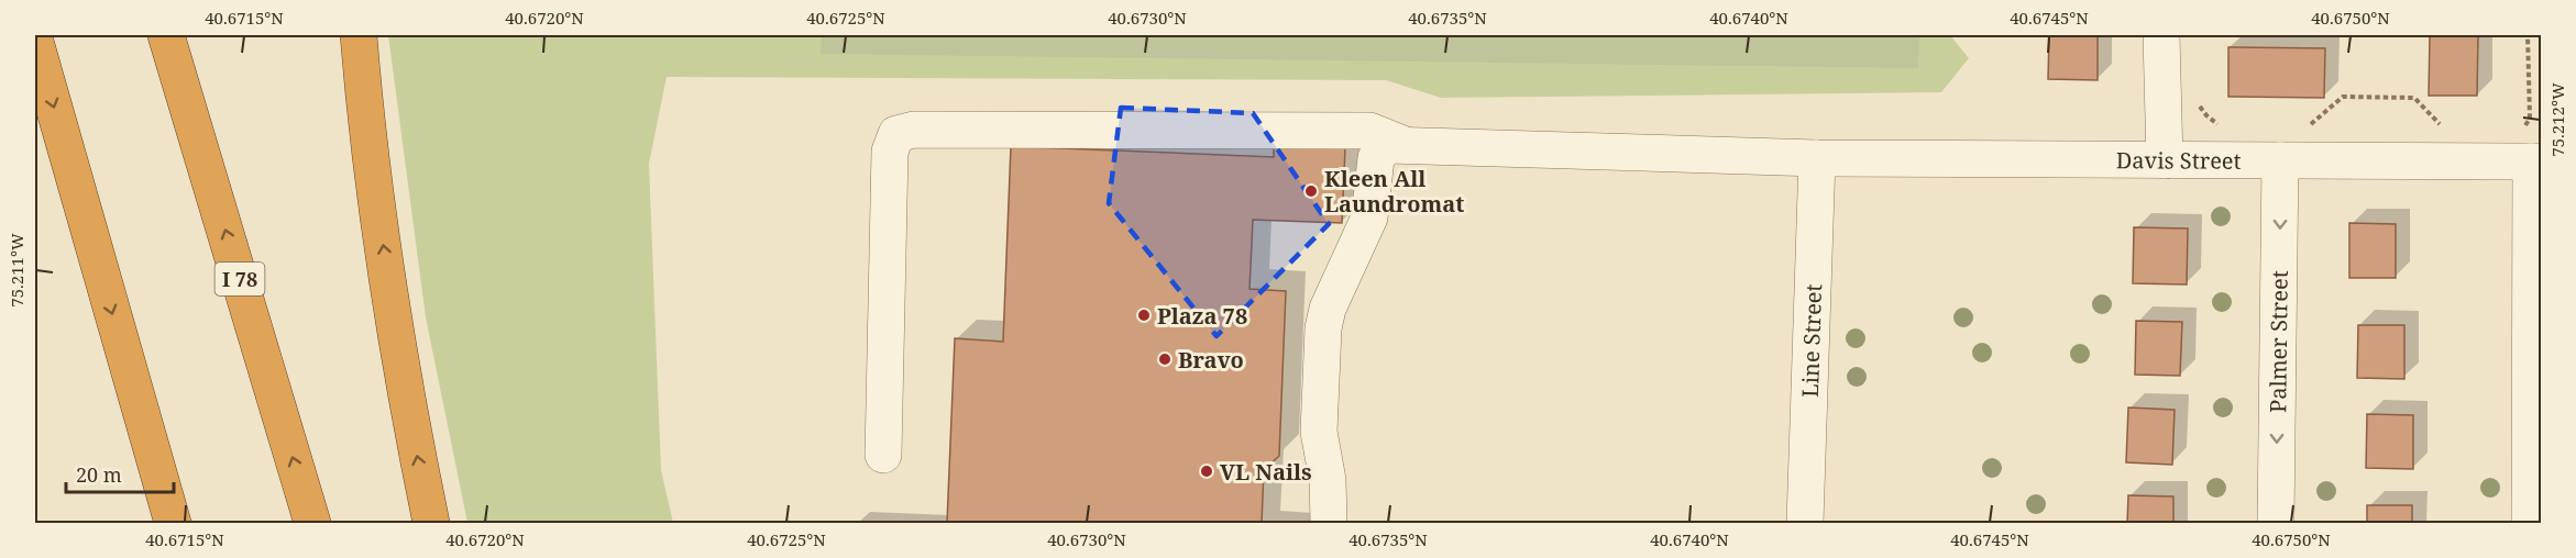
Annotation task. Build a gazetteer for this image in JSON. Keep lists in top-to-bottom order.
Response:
{
  "streets": {
    "highway": ["I 78"],
    "street": ["Davis Street", "Line Street", "Palmer Street"]
  },
  "crossings": [
    ["Davis Street", "Line Street"],
    ["Davis Street", "Palmer Street"]
  ],
  "places": [
    "Kleen All Laundromat",
    "Plaza 78",
    "Bravo",
    "VL Nails"
  ],
  "scale_bar": "20 m",
  "coordinates": [
    "40.6715°N",
    "40.6720°N",
    "40.6725°N",
    "40.6730°N",
    "40.6735°N",
    "40.6740°N",
    "40.6745°N",
    "40.6750°N",
    "75.212°W",
    "75.211°W"
  ]
}
